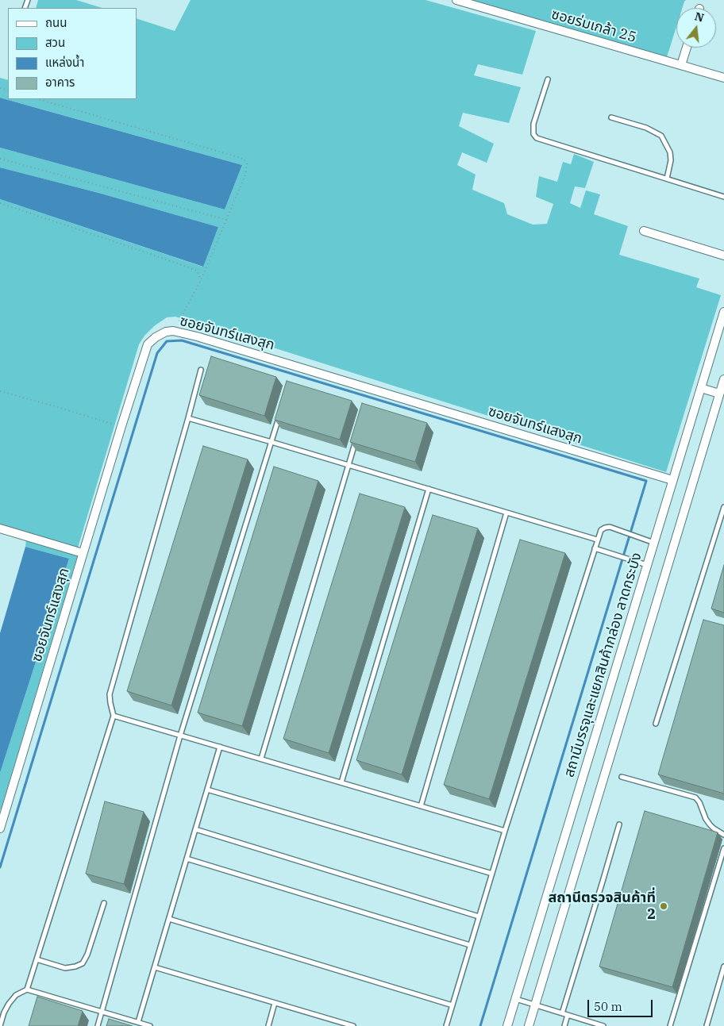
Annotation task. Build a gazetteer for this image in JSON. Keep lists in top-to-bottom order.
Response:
{
  "streets": {
    "street": ["ซอยร่มเกล้า 25", "ซอยจันทร์แสงสุก", "สถานีบรรจุและแยกสินค้ากล่อง ลาดกระบัง"]
  },
  "crossings": [
    ["ซอยจันทร์แสงสุก", "สถานีบรรจุและแยกสินค้ากล่อง ลาดกระบัง"]
  ],
  "places": ["สถานีตรวจสินค้าที่ 2"],
  "legend": [
    "ถนน",
    "สวน",
    "แหล่งน้ำ",
    "อาคาร"
  ],
  "scale_bar": "50 m",
  "north": "top"
}
